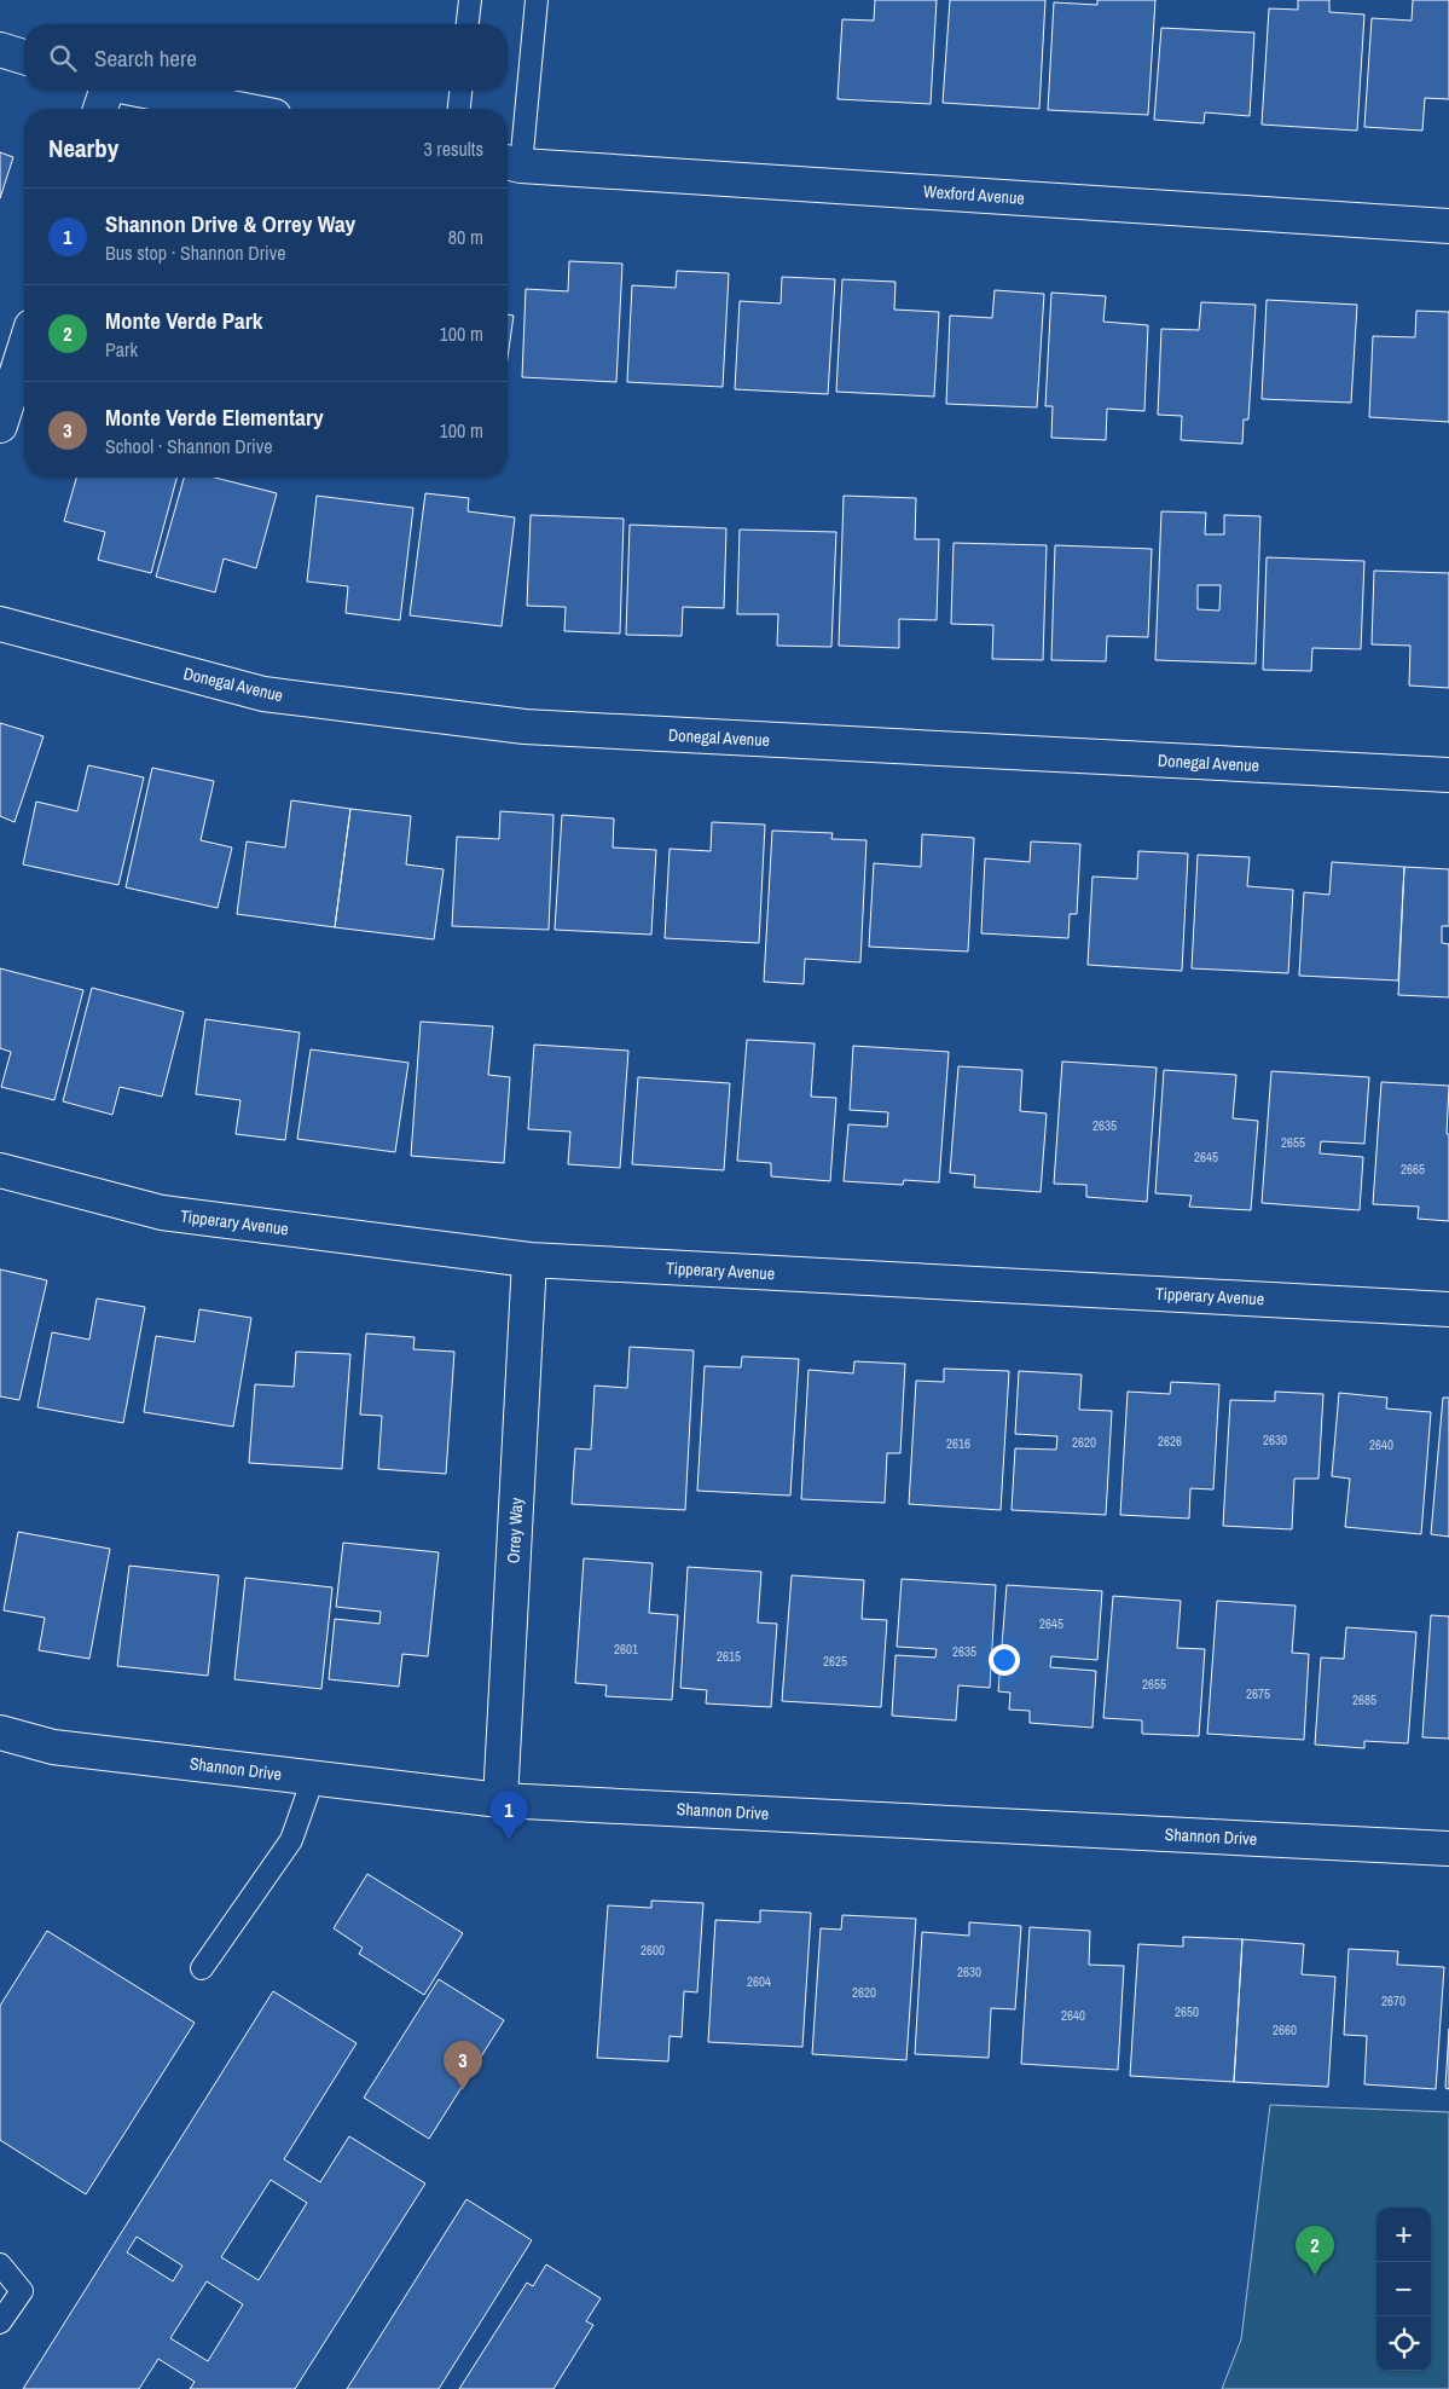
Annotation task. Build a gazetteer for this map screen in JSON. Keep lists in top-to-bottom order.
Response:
{
  "streets": {
    "street": [
      "Wexford Avenue",
      "Donegal Avenue",
      "Tipperary Avenue",
      "Orrey Way",
      "Shannon Drive"
    ]
  },
  "crossings": [
    ["Tipperary Avenue", "Orrey Way"],
    ["Orrey Way", "Shannon Drive"]
  ],
  "house_numbers": [
    "2635",
    "2655",
    "2645",
    "2665",
    "2630",
    "2626",
    "2620",
    "2616",
    "2640",
    "2645",
    "2601",
    "2635",
    "2615",
    "2625",
    "2655",
    "2675",
    "2685",
    "2600",
    "2630",
    "2604",
    "2620",
    "2670",
    "2650",
    "2640",
    "2660"
  ],
  "page": {
    "search": "Search here",
    "heading": ["Nearby", "3 results"],
    "list": [
      {
        "mark": "1",
        "name": "Shannon Drive & Orrey Way",
        "note": "Bus stop · Shannon Drive",
        "value": "80 m"
      },
      {
        "mark": "2",
        "name": "Monte Verde Park",
        "note": "Park",
        "value": "100 m"
      },
      {
        "mark": "3",
        "name": "Monte Verde Elementary",
        "note": "School · Shannon Drive",
        "value": "100 m"
      }
    ],
    "pins": ["1", "3", "2"],
    "map_buttons": ["+", "−"]
  }
}
